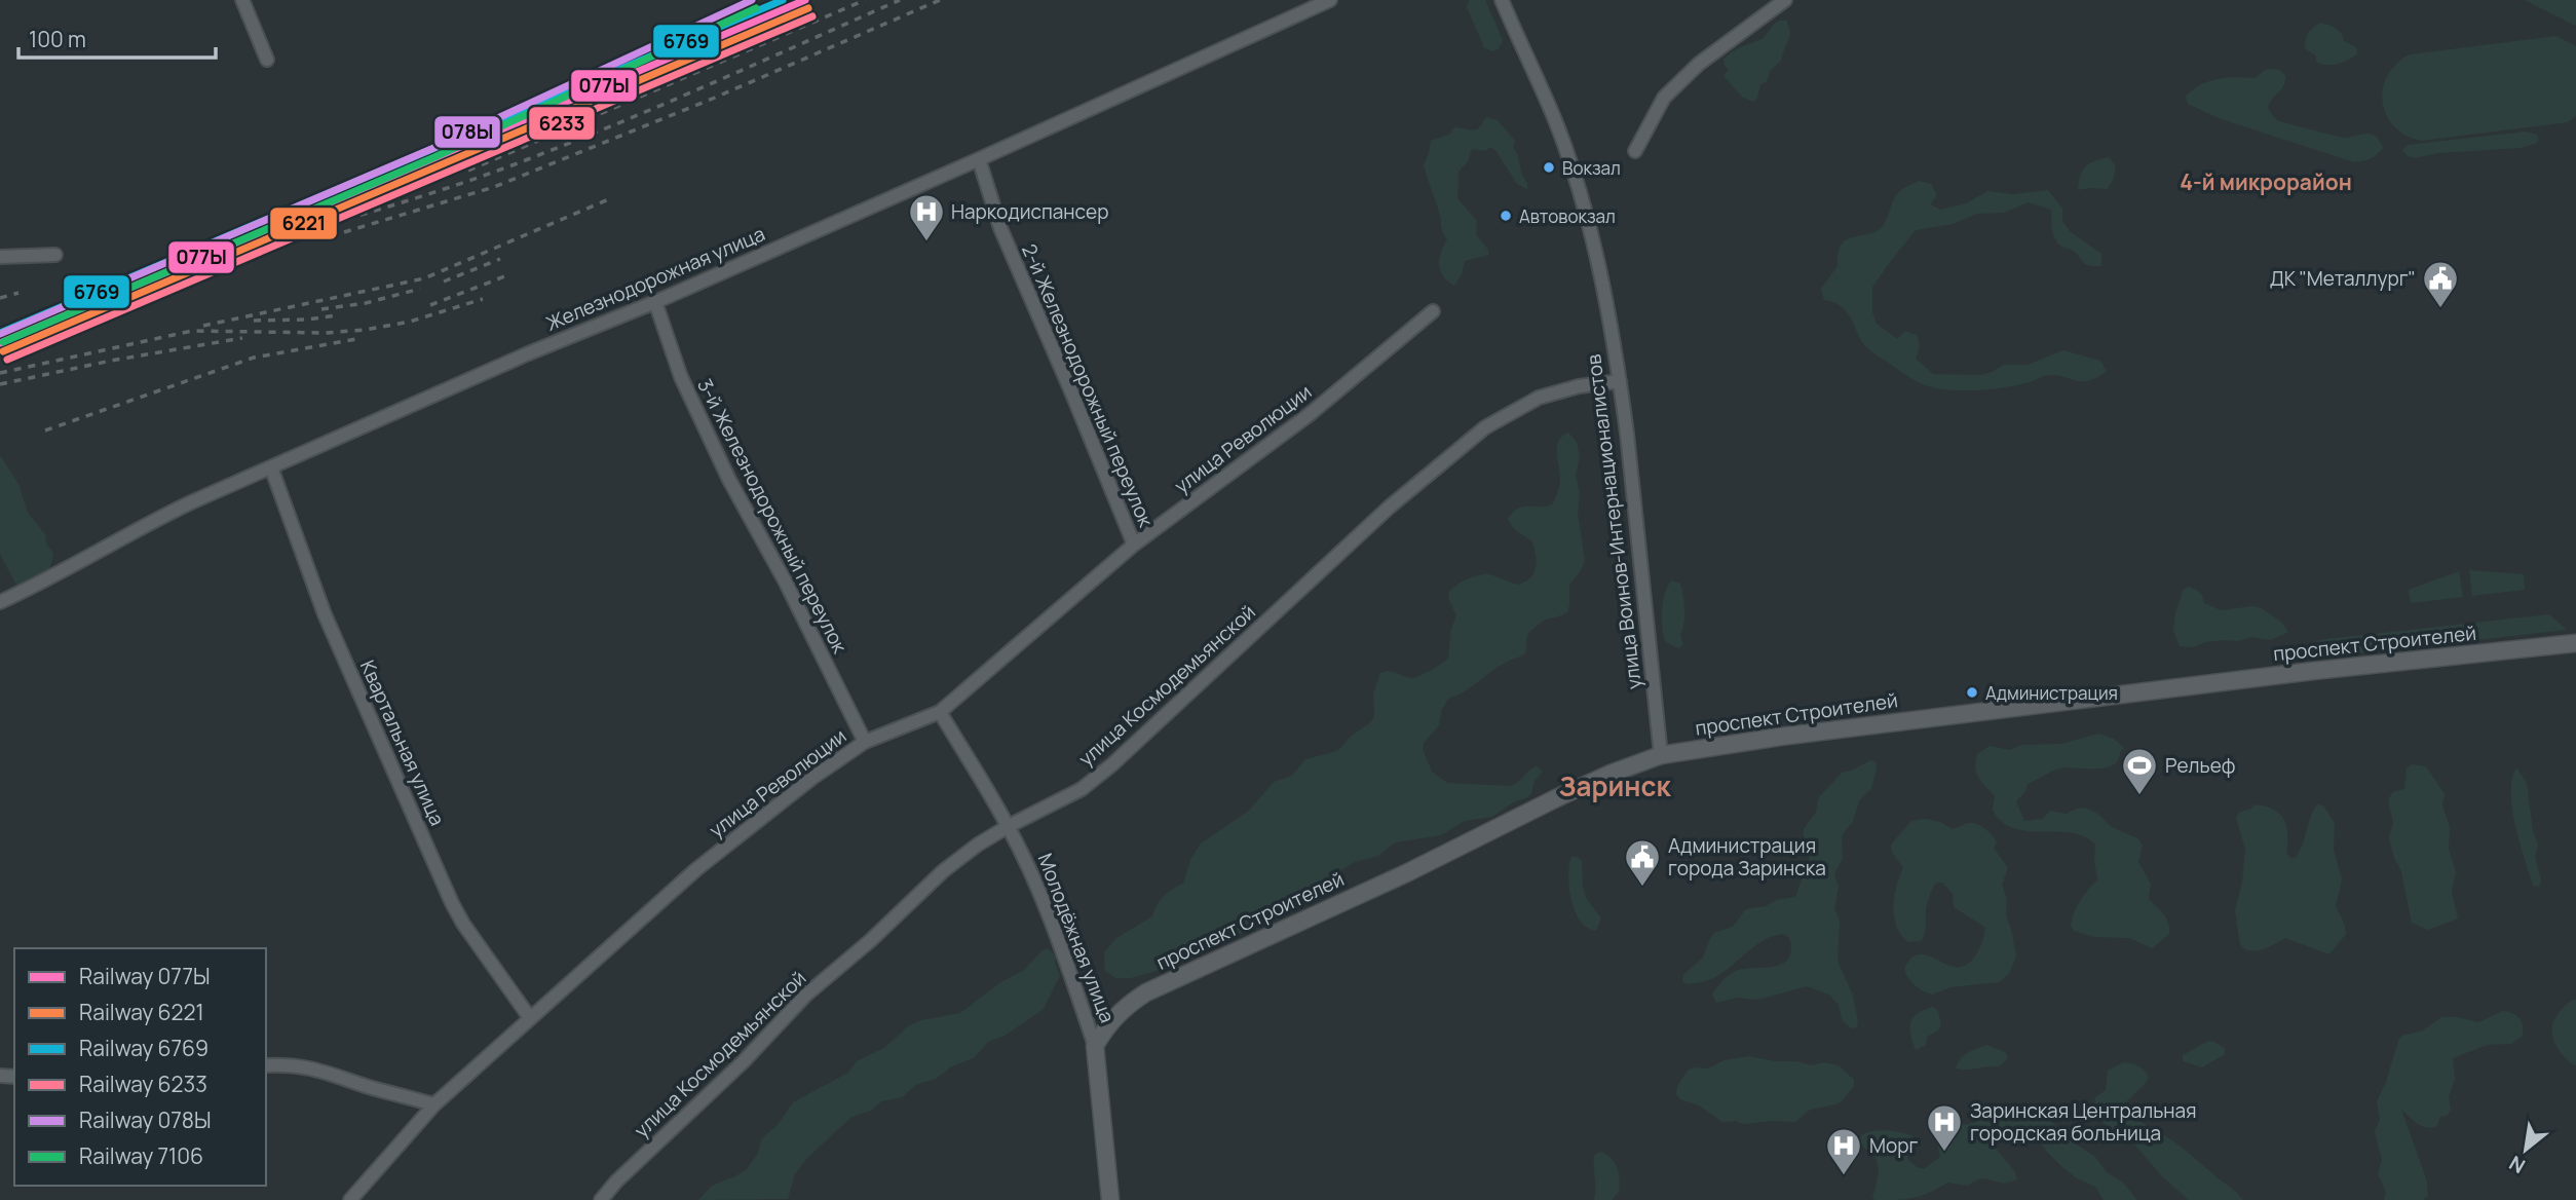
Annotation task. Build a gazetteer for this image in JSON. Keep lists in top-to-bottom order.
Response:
{
  "streets": {
    "street": [
      "Железнодорожная улица",
      "2-й Железнодорожный переулок",
      "улица Революции",
      "3-й Железнодорожный переулок",
      "улица Воинов-Интернационалистов",
      "проспект Строителей",
      "улица Космодемьянской",
      "Квартальная улица",
      "Молодёжная улица"
    ]
  },
  "crossings": [
    ["Железнодорожная улица", "2-й Железнодорожный переулок"],
    ["Железнодорожная улица", "3-й Железнодорожный переулок"],
    ["Железнодорожная улица", "Квартальная улица"],
    ["2-й Железнодорожный переулок", "улица Революции"],
    ["улица Революции", "3-й Железнодорожный переулок"],
    ["улица Революции", "Квартальная улица"],
    ["улица Революции", "Молодёжная улица"],
    ["улица Воинов-Интернационалистов", "проспект Строителей"],
    ["улица Воинов-Интернационалистов", "улица Космодемьянской"],
    ["проспект Строителей", "Молодёжная улица"],
    ["улица Космодемьянской", "Молодёжная улица"]
  ],
  "districts": ["4-й микрорайон", "Заринск"],
  "places": {
    "other": ["Вокзал", "Автовокзал", "Администрация"],
    "hospital": ["Наркодиспансер", "Заринская Центральная городская больница", "Морг"],
    "public building": ["ДК \"Металлург\"", "Администрация города Заринска"],
    "sports": ["Рельеф"]
  },
  "lines": [
    "rail line 077Ы",
    "rail line 6769",
    "rail line 078Ы",
    "rail line 6221",
    "rail line 7106",
    "rail line 6233"
  ],
  "legend": [
    "Railway 077Ы",
    "Railway 6221",
    "Railway 6769",
    "Railway 6233",
    "Railway 078Ы",
    "Railway 7106"
  ],
  "scale_bar": "100 m",
  "north": "bottom left"
}
